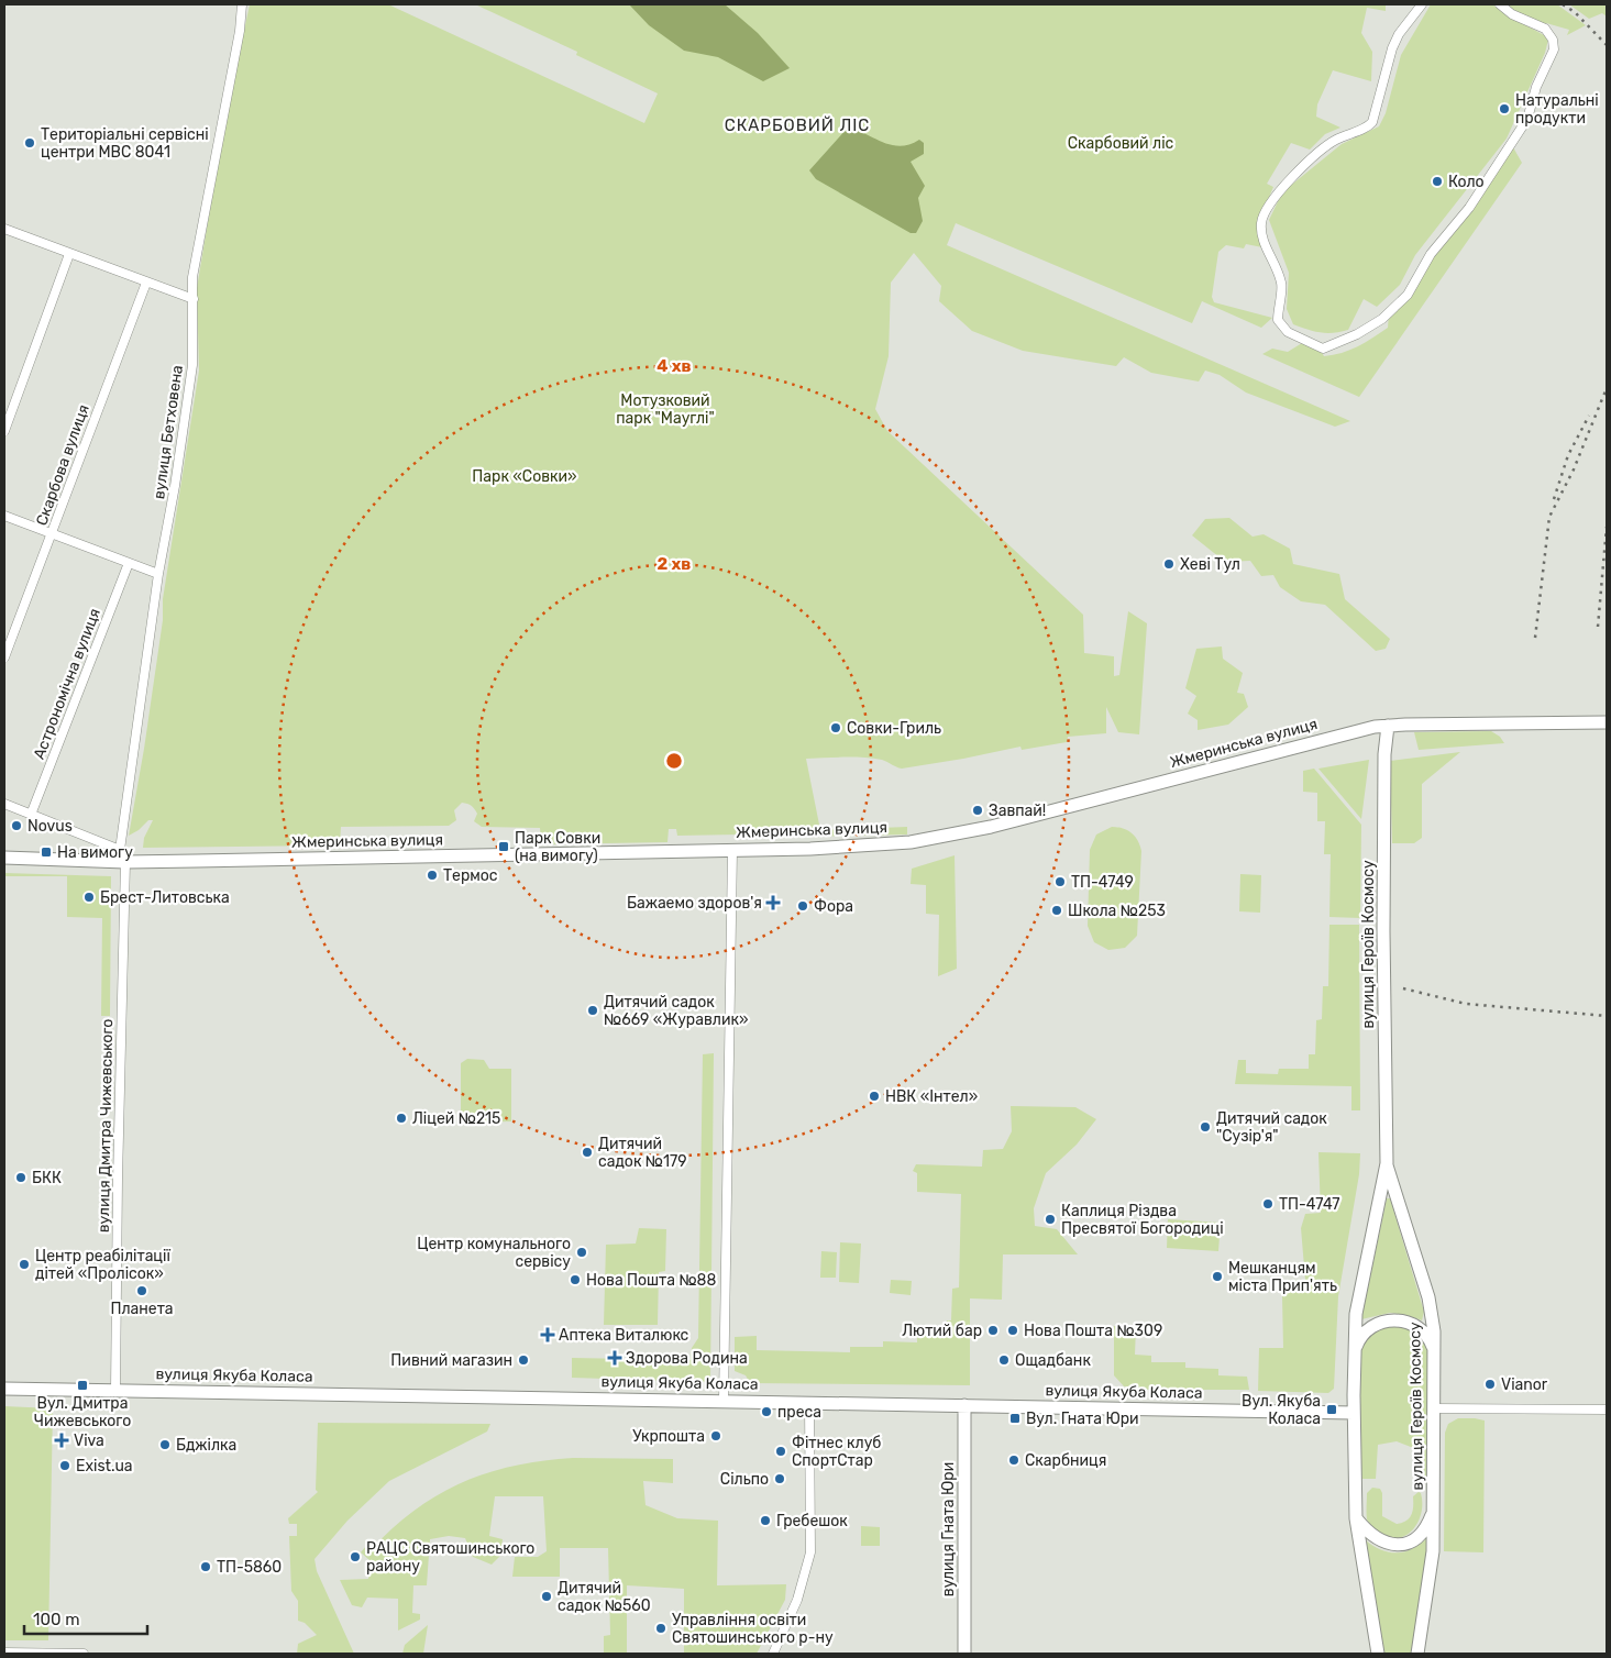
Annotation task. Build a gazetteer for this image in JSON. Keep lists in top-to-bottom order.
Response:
{
  "streets": {
    "main road": [
      "Жмеринська вулиця",
      "вулиця Героїв Космосу",
      "вулиця Якуба Коласа",
      "вулиця Гната Юри"
    ],
    "street": [
      "вулиця Бетховена",
      "Скарбова вулиця",
      "Астрономічна вулиця",
      "вулиця Дмитра Чижевського"
    ]
  },
  "crossings": [
    ["Жмеринська вулиця", "вулиця Героїв Космосу"],
    ["Жмеринська вулиця", "вулиця Дмитра Чижевського"],
    ["вулиця Героїв Космосу", "вулиця Якуба Коласа"],
    ["вулиця Дмитра Чижевського", "вулиця Якуба Коласа"],
    ["вулиця Якуба Коласа", "вулиця Гната Юри"]
  ],
  "districts": ["СКАРБОВИЙ ЛІС"],
  "parks": ["Скарбовий ліс", "Мотузковий парк \"Мауглі\"", "Парк «Совки»"],
  "places": {
    "other": [
      "Натуральні продукти",
      "Територіальні сервісні центри МВС 8041",
      "Коло",
      "Хеві Тул",
      "Совки-Гриль",
      "Завпай!",
      "Novus",
      "Термос",
      "ТП-4749",
      "Брест-Литовська",
      "Фора",
      "Школа №253",
      "Дитячий садок №669 «Журавлик»",
      "НВК «Інтел»",
      "Ліцей №215",
      "Дитячий садок \"Сузір'я\"",
      "Дитячий садок №179",
      "БКК",
      "ТП-4747",
      "Каплиця Різдва Пресвятої Богородиці",
      "Центр комунального сервісу",
      "Центр реабілітації дітей «Пролісок»",
      "Мешканцям міста Прип'ять",
      "Нова Пошта №88",
      "Планета",
      "Лютий бар",
      "Нова Пошта №309",
      "Пивний магазин",
      "Ощадбанк",
      "Vianor",
      "преса",
      "Укрпошта",
      "Бджілка",
      "Фітнес клуб СпортСтар",
      "Скарбниця",
      "Exist.ua",
      "Сільпо",
      "Гребешок",
      "РАЦС Святошинського району",
      "ТП-5860",
      "Дитячий садок №560",
      "Управління освіти Святошинського р-ну"
    ],
    "transit": [
      "Парк Совки (на вимогу)",
      "На вимогу",
      "Вул. Дмитра Чижевського",
      "Вул. Якуба Коласа",
      "Вул. Гната Юри"
    ],
    "health": [
      "Бажаемо здоров'я",
      "Аптека Виталюкс",
      "Здорова Родина",
      "Viva"
    ]
  },
  "scale_bar": "100 m",
  "rings": ["4 хв", "2 хв"]
}
